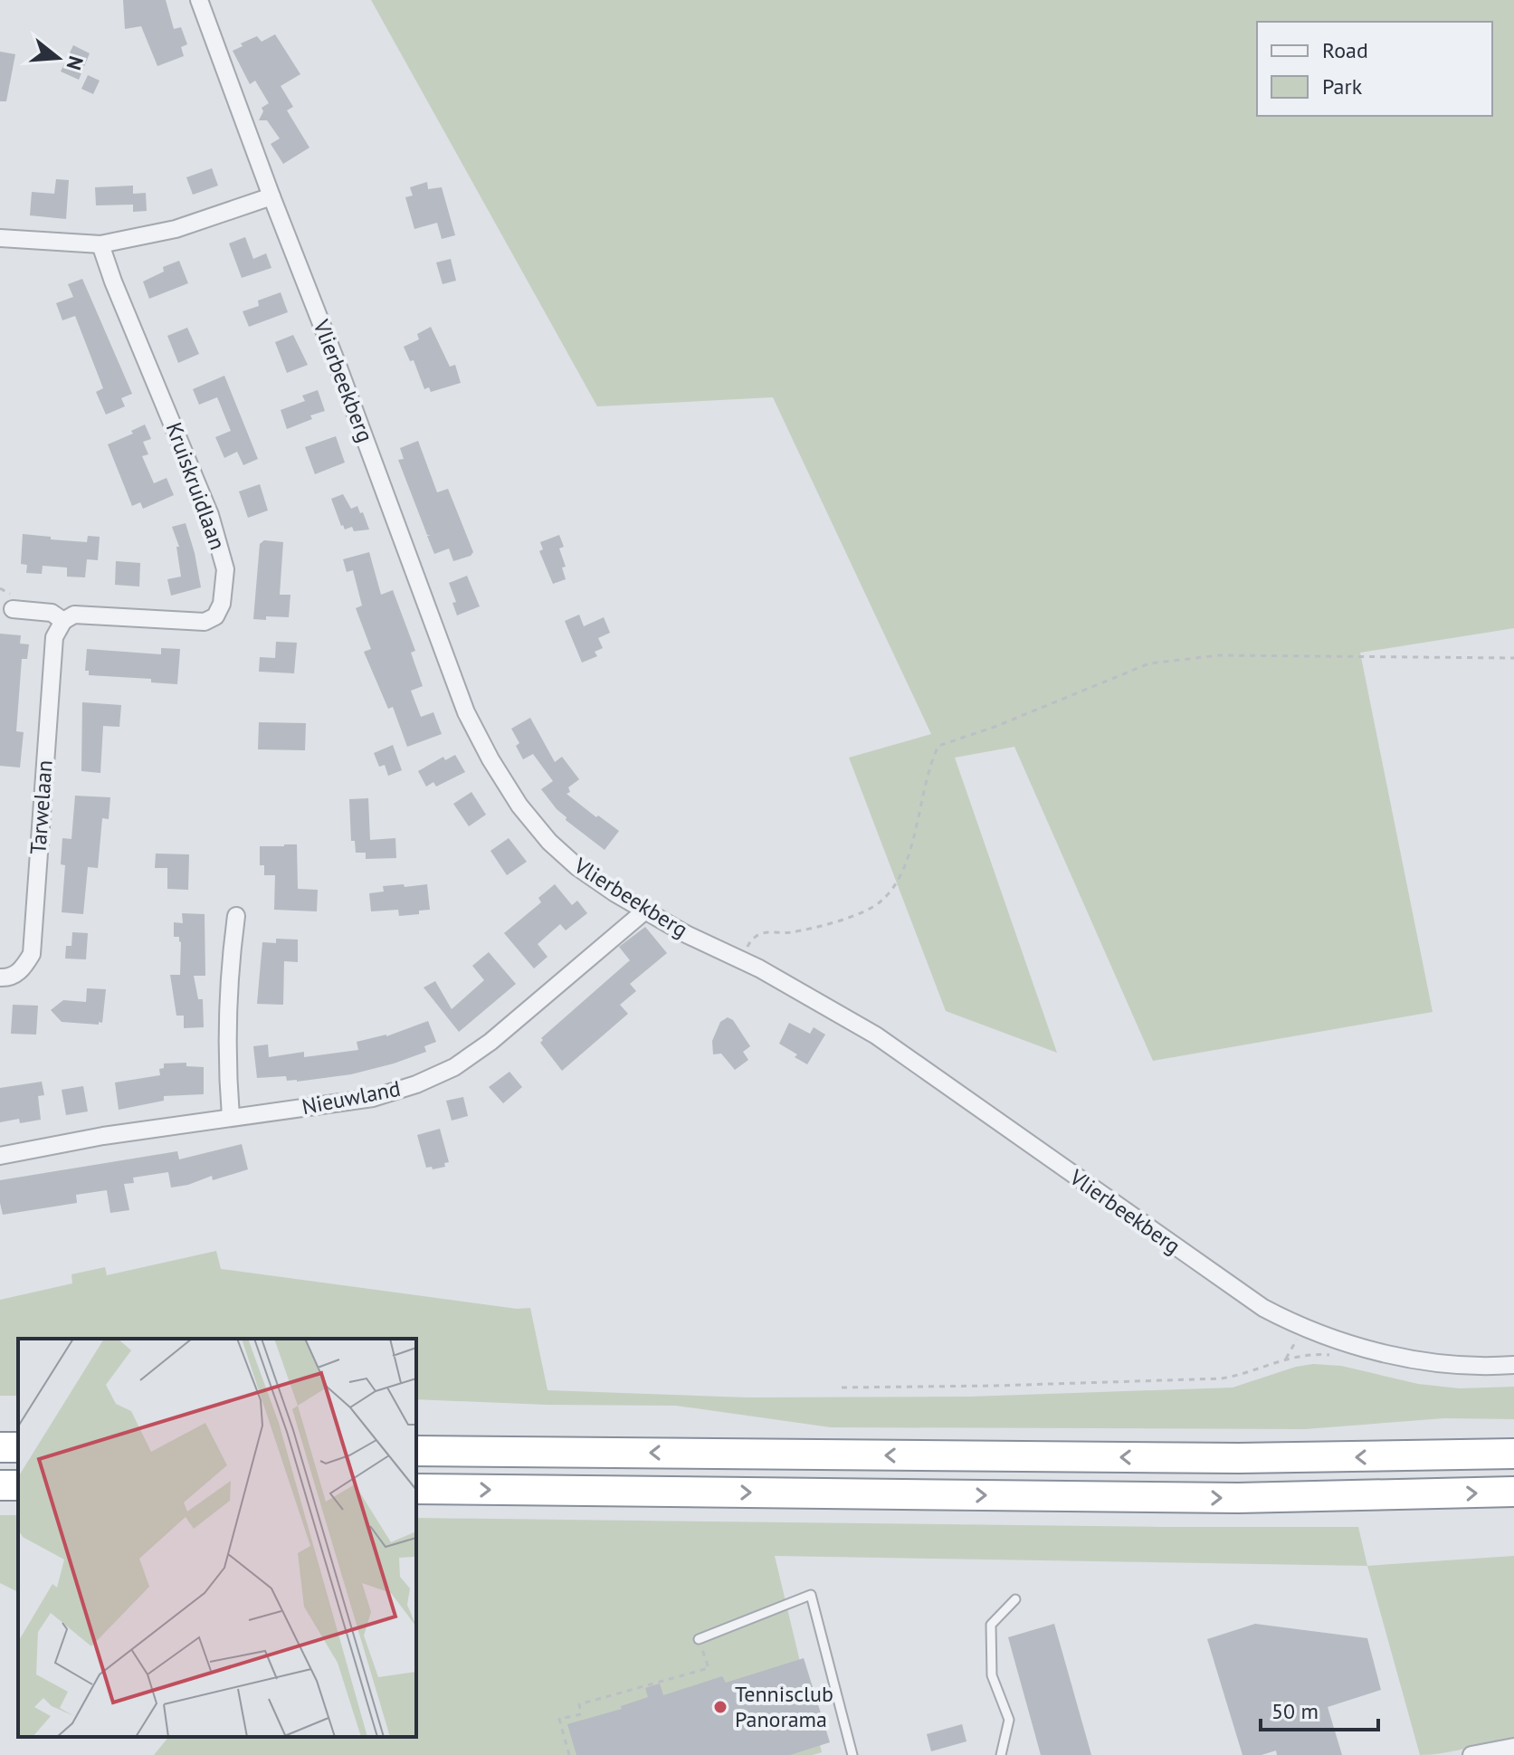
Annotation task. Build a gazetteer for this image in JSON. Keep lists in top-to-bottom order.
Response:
{
  "streets": {
    "street": [
      "Vlierbeekberg",
      "Kruiskruidlaan",
      "Tarwelaan",
      "Nieuwland"
    ]
  },
  "crossings": [
    ["Vlierbeekberg", "Nieuwland"],
    ["Kruiskruidlaan", "Tarwelaan"]
  ],
  "places": ["Tennisclub Panorama"],
  "legend": ["Road", "Park"],
  "scale_bar": "50 m",
  "north": "right"
}
